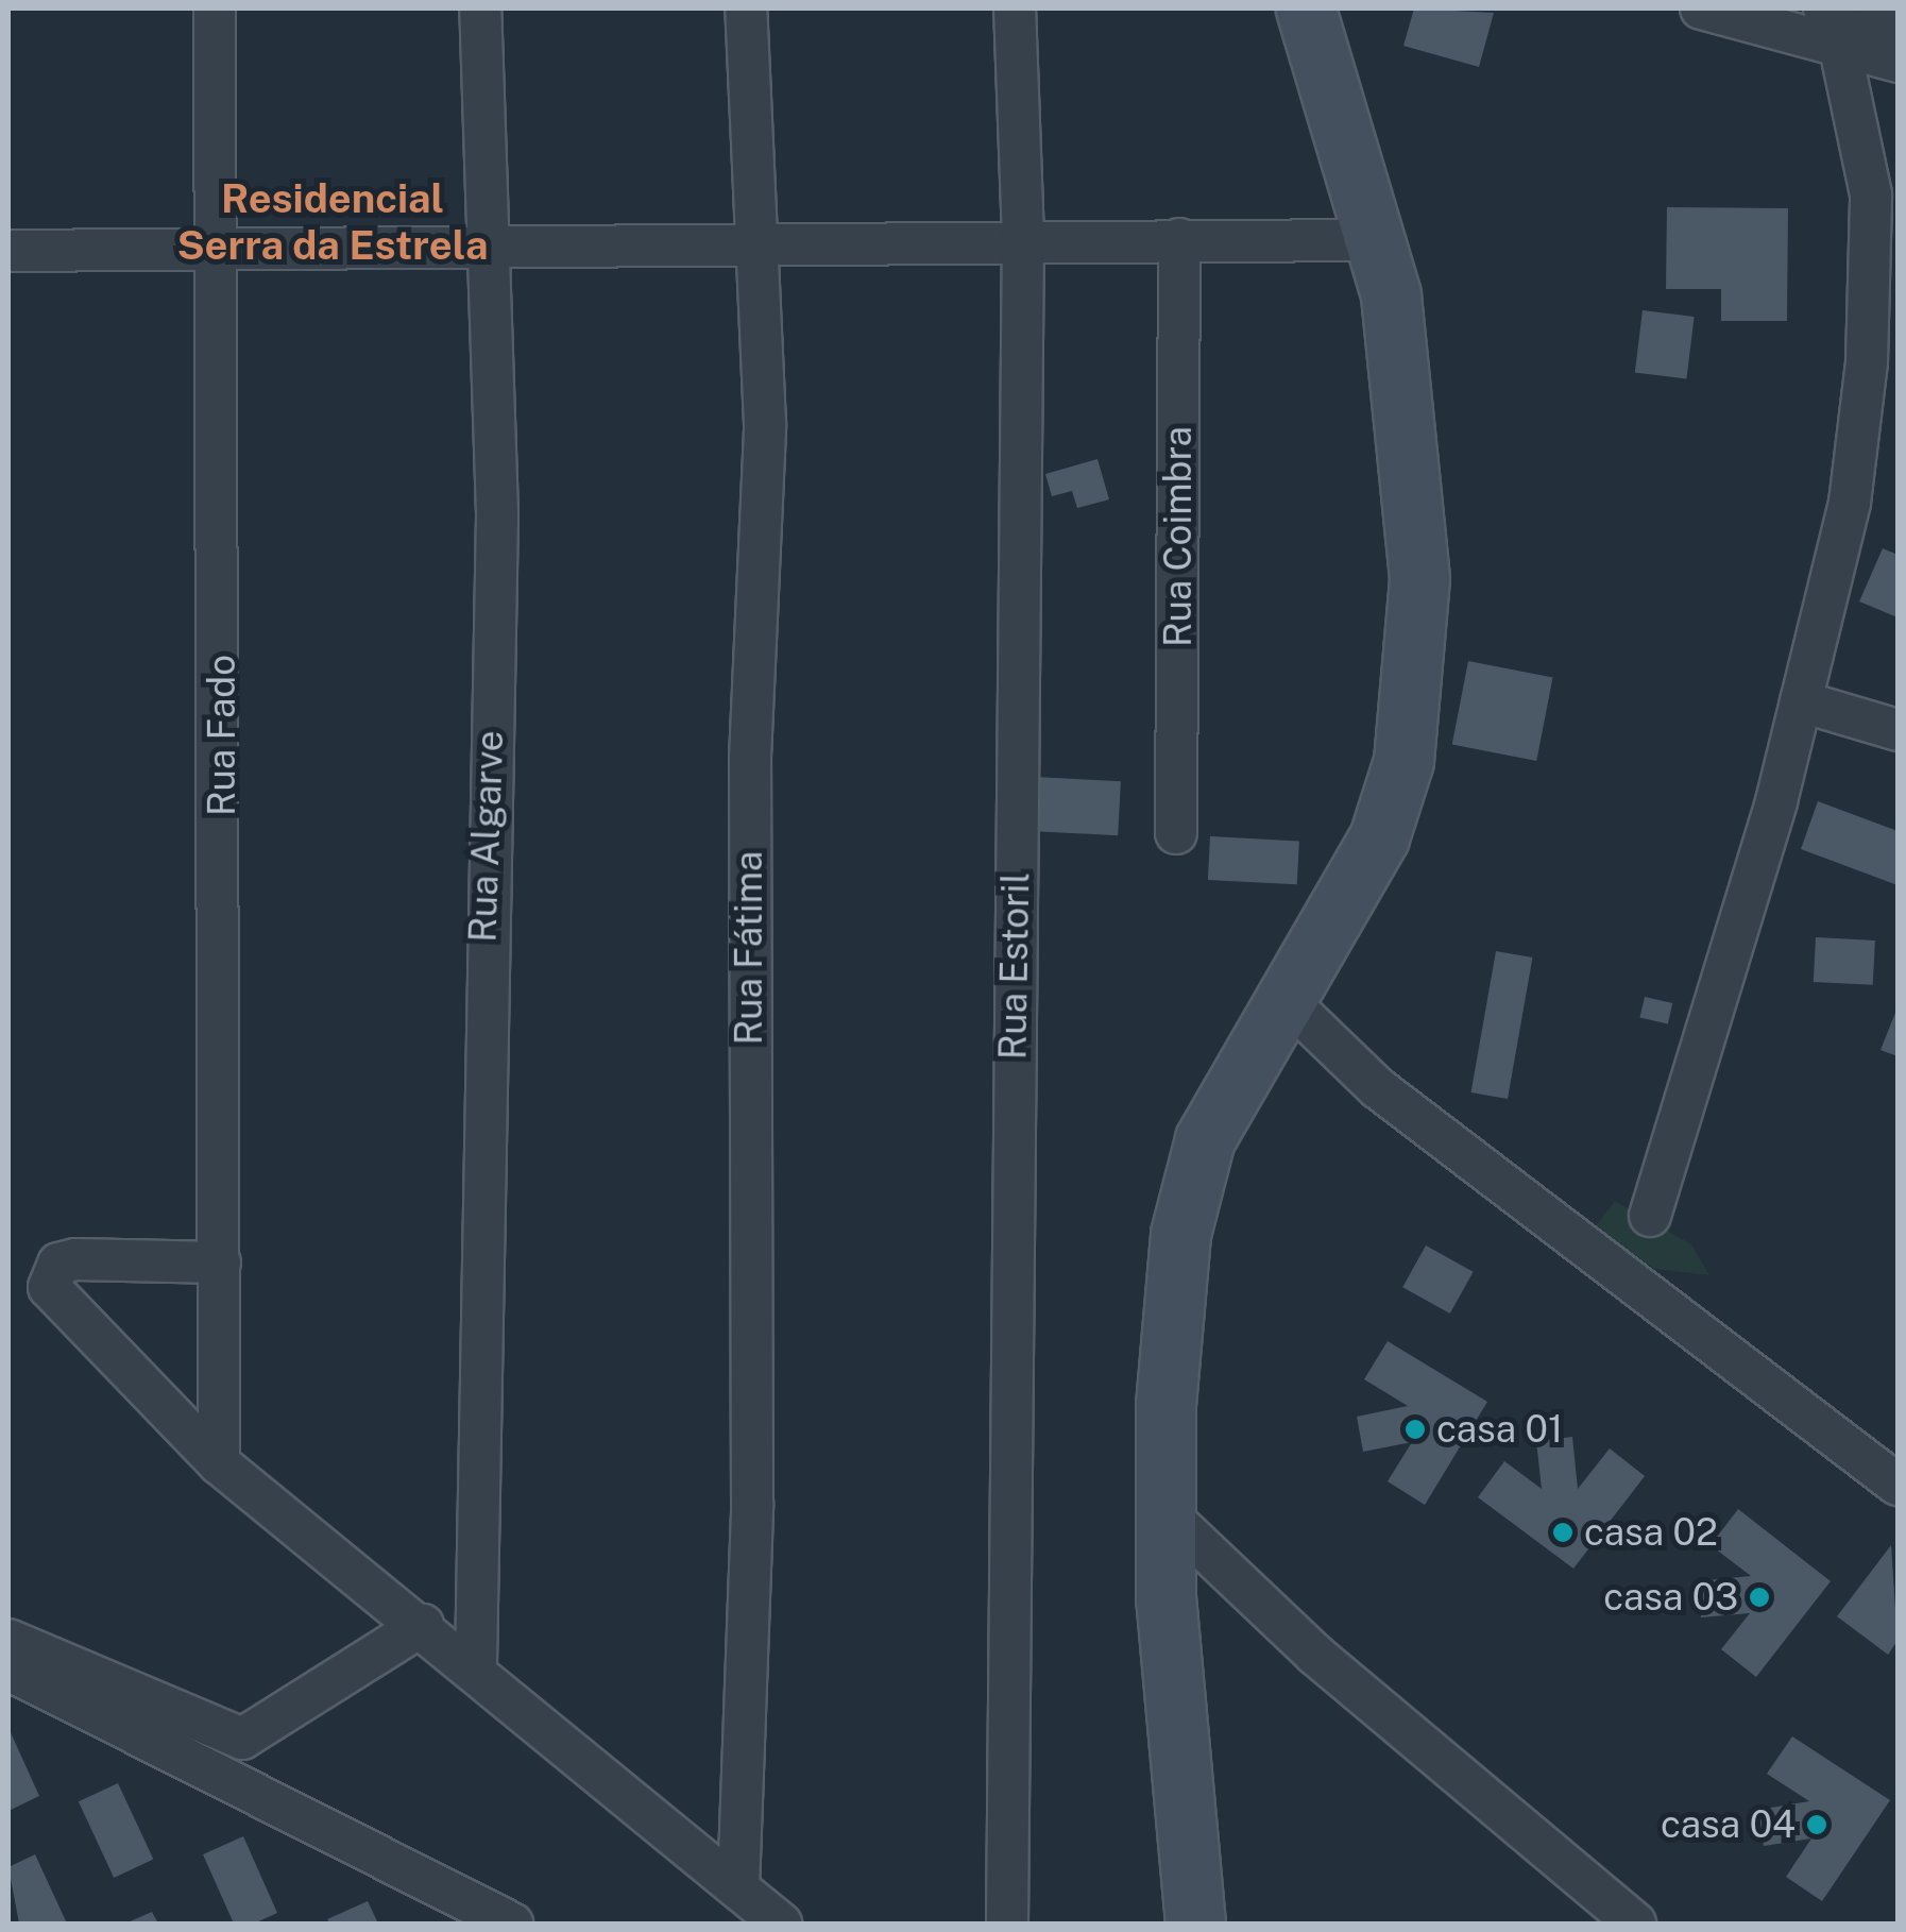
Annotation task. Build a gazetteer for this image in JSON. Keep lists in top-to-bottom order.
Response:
{
  "streets": {
    "street": [
      "Rua Coimbra",
      "Rua Fado",
      "Rua Algarve",
      "Rua Fátima",
      "Rua Estoril"
    ]
  },
  "districts": ["Residencial Serra da Estrela"],
  "places": [
    "casa 01",
    "casa 02",
    "casa 03",
    "casa 04"
  ]
}
